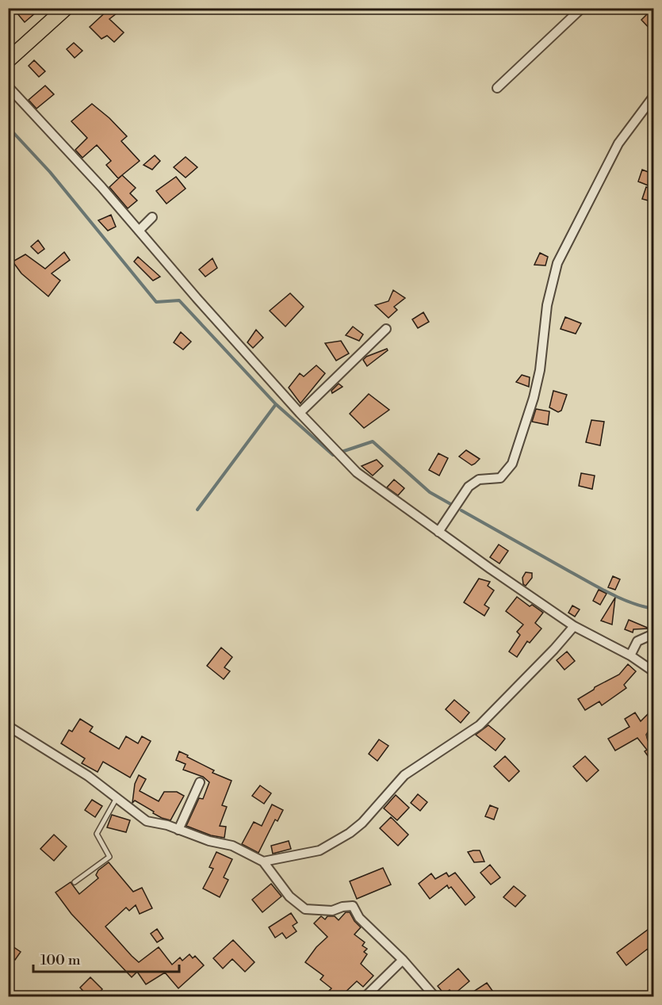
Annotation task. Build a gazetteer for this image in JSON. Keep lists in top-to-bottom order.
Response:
{
  "scale_bar": "100 m"
}
